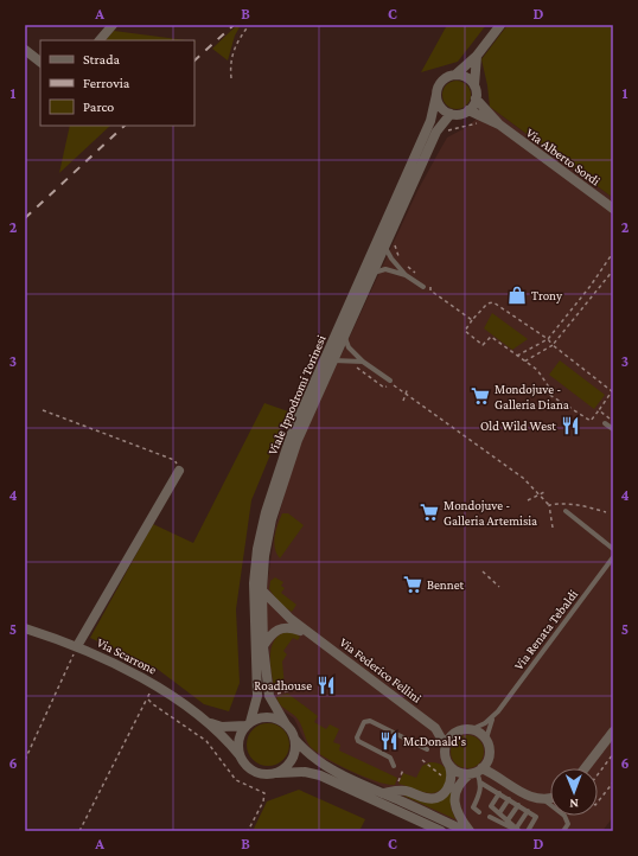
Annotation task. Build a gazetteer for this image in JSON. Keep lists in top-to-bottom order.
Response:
{
  "streets": {
    "street": [
      "Via Alberto Sordi",
      "Viale Ippodromi Torinesi",
      "Via Scarrone",
      "Via Federico Fellini"
    ],
    "lane": ["Via Renata Tebaldi"]
  },
  "crossings": [
    ["Via Alberto Sordi", "Viale Ippodromi Torinesi"],
    ["Viale Ippodromi Torinesi", "Via Scarrone"],
    ["Viale Ippodromi Torinesi", "Via Federico Fellini"],
    ["Via Renata Tebaldi", "Via Federico Fellini"]
  ],
  "places": {
    "shop": ["Trony"],
    "supermarket": ["Mondojuve - Galleria Diana", "Mondojuve - Galleria Artemisia", "Bennet"],
    "restaurant": ["Old Wild West", "Roadhouse", "McDonald's"]
  },
  "legend": ["Strada", "Ferrovia", "Parco"],
  "north": "bottom",
  "grid": {
    "columns": [
      "A",
      "B",
      "C",
      "D"
    ],
    "rows": [
      "1",
      "2",
      "3",
      "4",
      "5",
      "6"
    ]
  }
}
